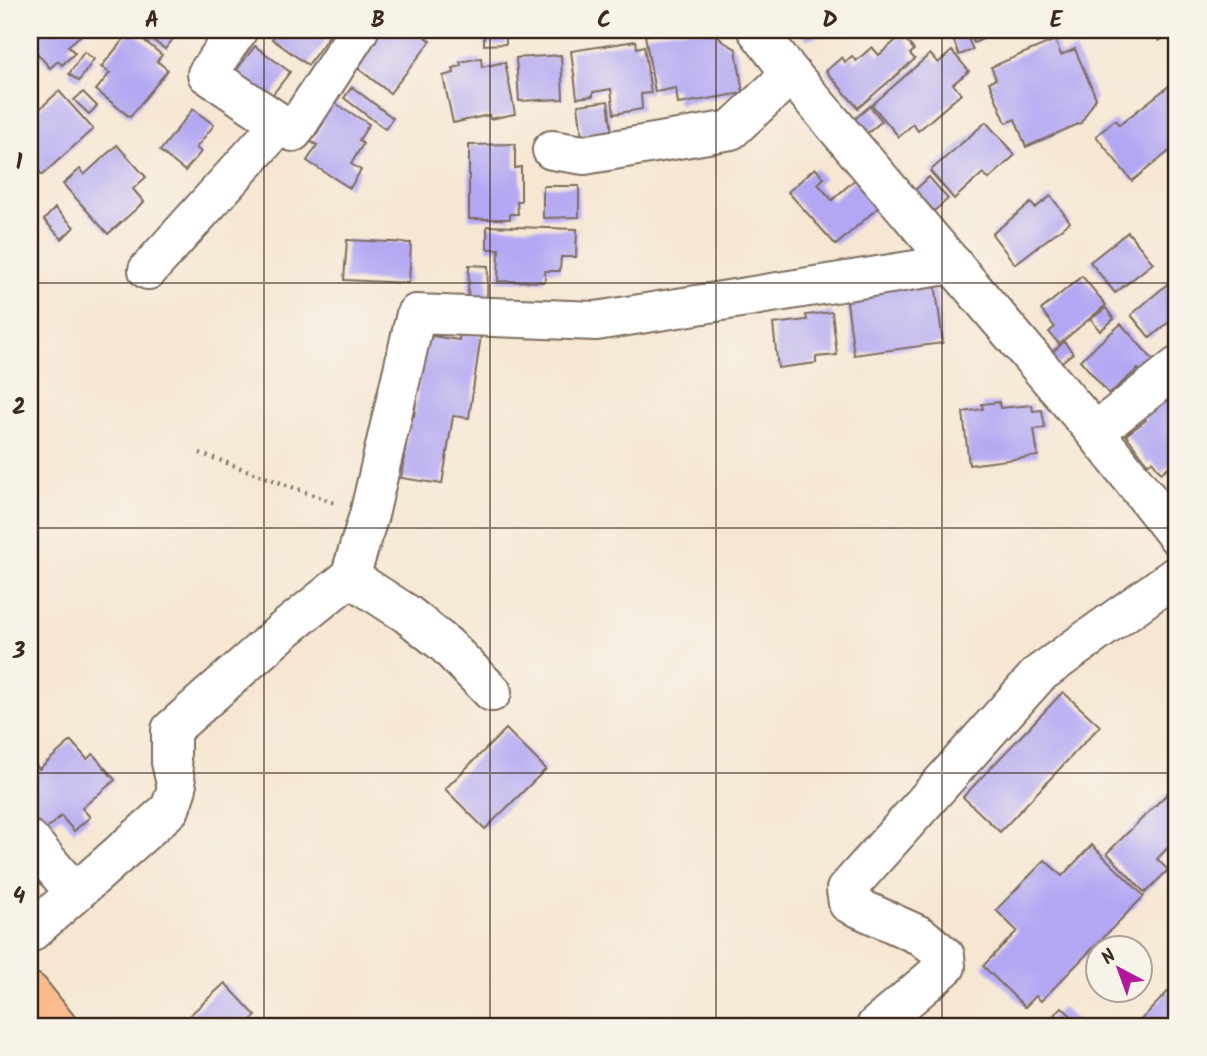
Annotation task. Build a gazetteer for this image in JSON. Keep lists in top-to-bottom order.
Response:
{
  "north": "top left",
  "grid": {
    "columns": [
      "A",
      "B",
      "C",
      "D",
      "E"
    ],
    "rows": [
      "1",
      "2",
      "3",
      "4"
    ]
  }
}
